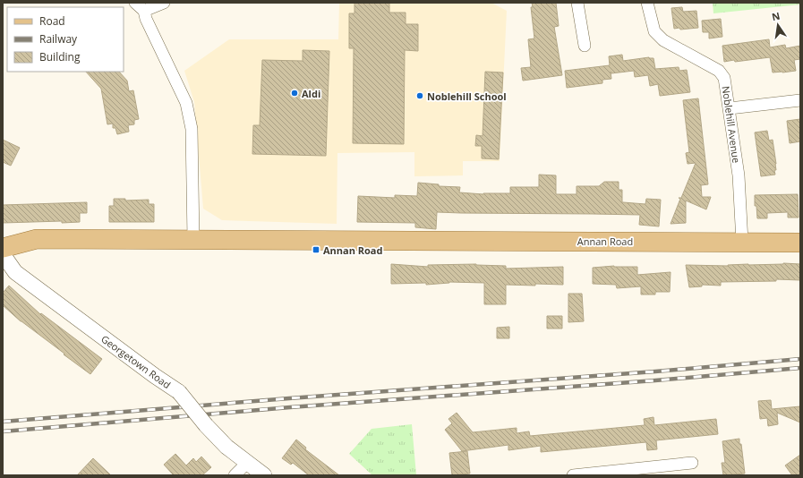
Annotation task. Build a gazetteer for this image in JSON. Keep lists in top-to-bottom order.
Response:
{
  "streets": {
    "main road": ["Annan Road"],
    "street": ["Noblehill Avenue", "Georgetown Road"]
  },
  "crossings": [
    ["Noblehill Avenue", "Annan Road"]
  ],
  "places": {
    "other": ["Aldi", "Noblehill School"],
    "transit": ["Annan Road"]
  },
  "legend": ["Road", "Railway", "Building"],
  "north": "top"
}
